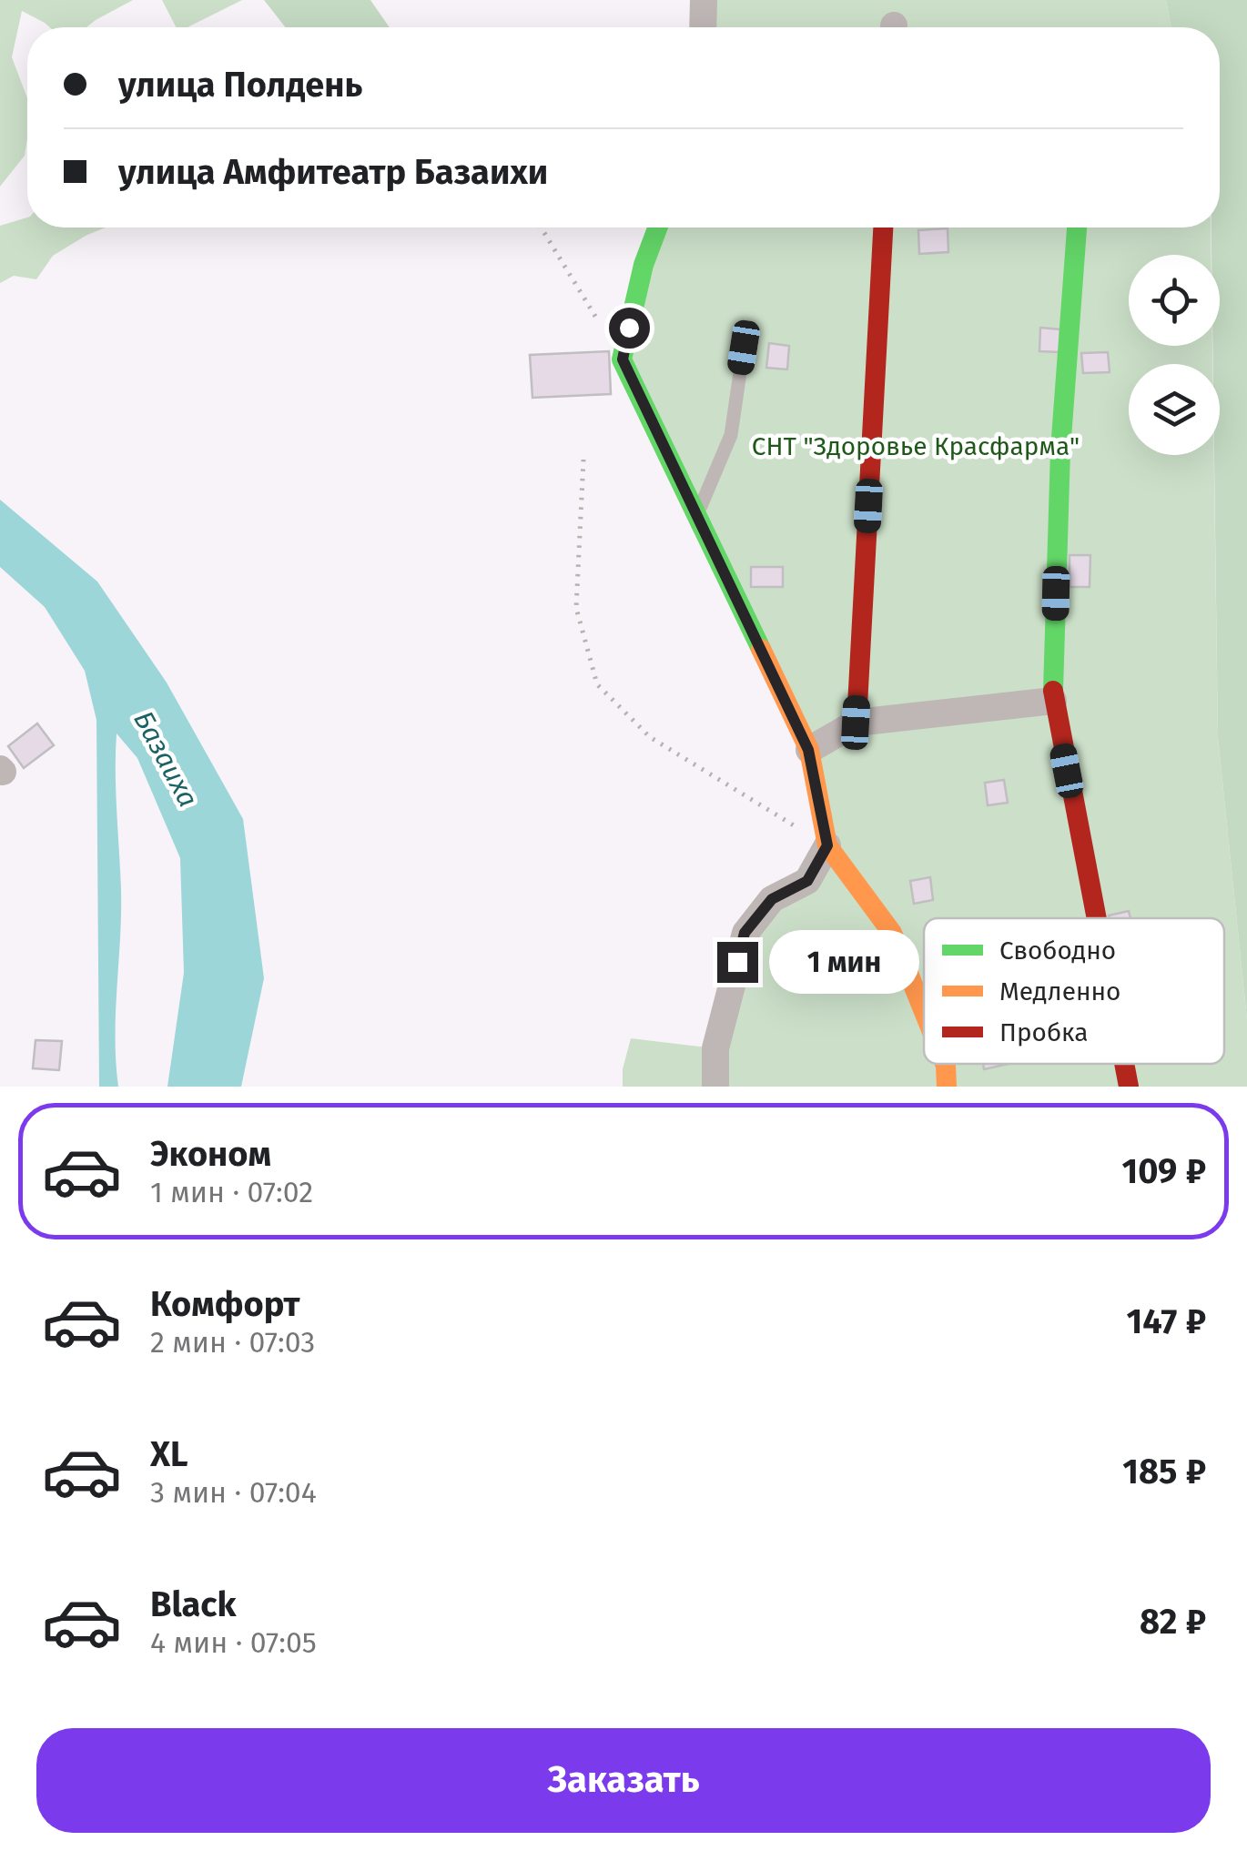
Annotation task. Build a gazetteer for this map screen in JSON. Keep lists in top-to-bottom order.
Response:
{
  "water": ["Базаиха"],
  "parks": ["СНТ \"Здоровье Красфарма\""],
  "legend": ["Свободно", "Медленно", "Пробка"],
  "page": {
    "banner": ["улица Полдень", "улица Амфитеатр Базаихи"],
    "bubble": "1 мин",
    "list": [
      {
        "name": "Эконом",
        "note": "1 мин · 07:02",
        "value": "109 ₽"
      },
      {
        "name": "Комфорт",
        "note": "2 мин · 07:03",
        "value": "147 ₽"
      },
      {
        "name": "XL",
        "note": "3 мин · 07:04",
        "value": "185 ₽"
      },
      {
        "name": "Black",
        "note": "4 мин · 07:05",
        "value": "82 ₽"
      }
    ],
    "buttons": "Заказать"
  }
}
